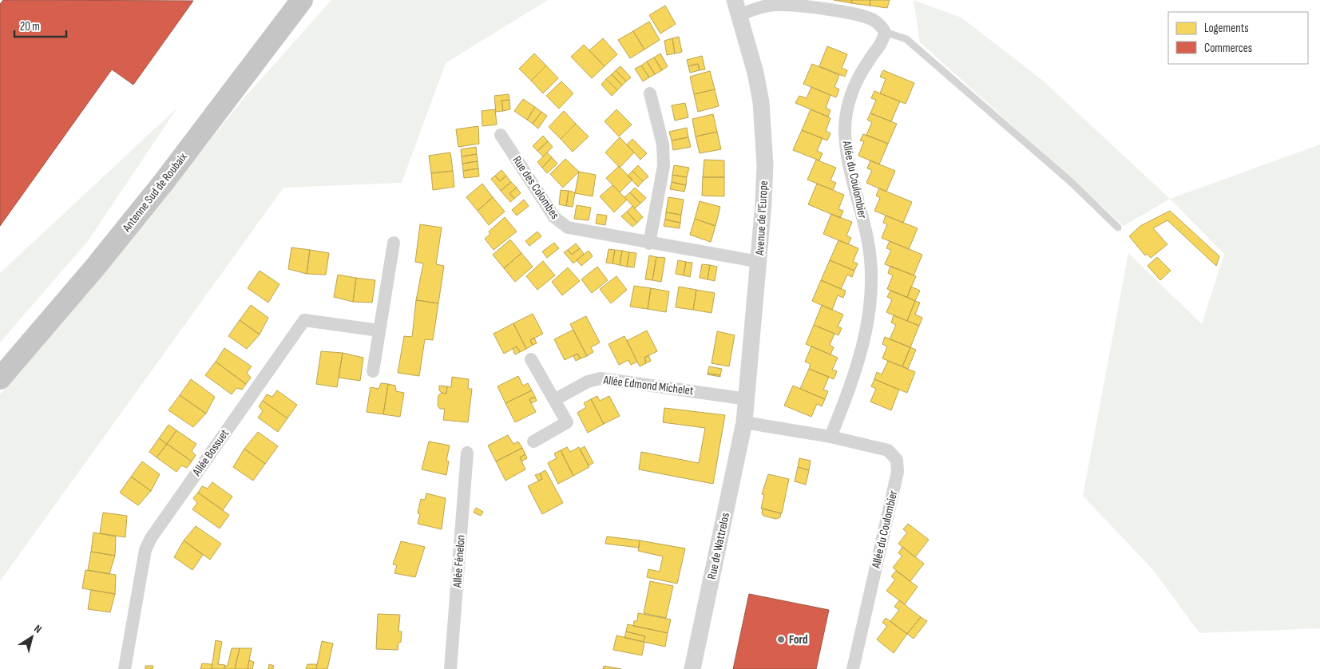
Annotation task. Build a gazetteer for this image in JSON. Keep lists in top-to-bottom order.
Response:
{
  "streets": {
    "highway": ["Antenne Sud de Roubaix"],
    "street": [
      "Allée du Coulombier",
      "Rue des Colombes",
      "Avenue de l'Europe",
      "Allée Edmond Michelet",
      "Allée Bossuet",
      "Rue de Wattrelos",
      "Allée Fénelon"
    ]
  },
  "crossings": [
    ["Allée du Coulombier", "Avenue de l'Europe"],
    ["Allée du Coulombier", "Rue de Wattrelos"],
    ["Rue des Colombes", "Avenue de l'Europe"],
    ["Avenue de l'Europe", "Allée Edmond Michelet"],
    ["Avenue de l'Europe", "Rue de Wattrelos"]
  ],
  "places": ["Ford"],
  "legend": ["Logements", "Commerces"],
  "scale_bar": "20 m",
  "north": "top right"
}
